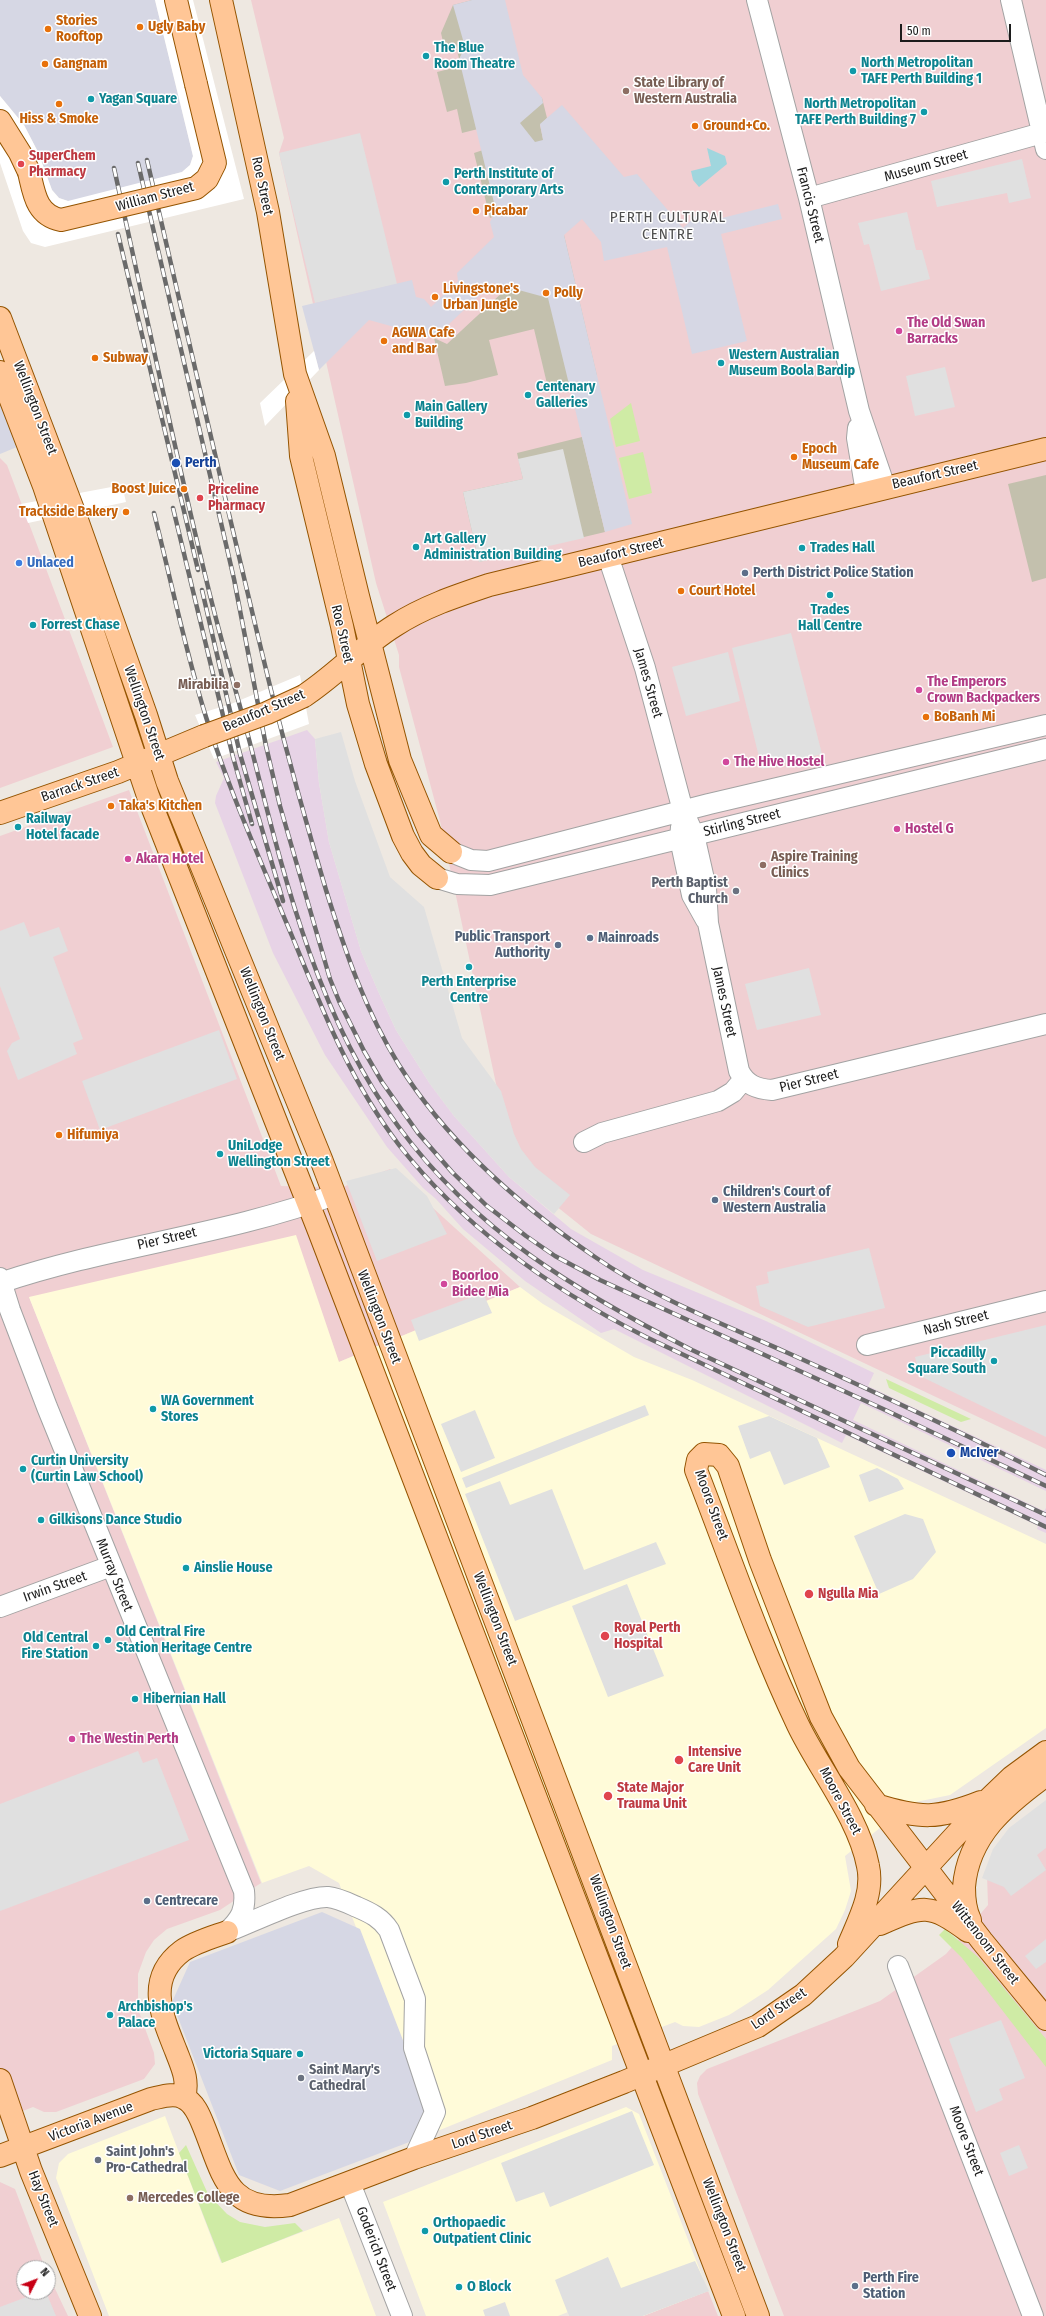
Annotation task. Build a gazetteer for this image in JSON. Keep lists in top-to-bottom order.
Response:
{
  "streets": {
    "main road": [
      "Roe Street",
      "William Street",
      "Wellington Street",
      "Beaufort Street",
      "Barrack Street",
      "Moore Street",
      "Wittenoom Street",
      "Lord Street",
      "Victoria Avenue",
      "Hay Street"
    ],
    "street": [
      "Museum Street",
      "Francis Street",
      "James Street",
      "Stirling Street",
      "Pier Street",
      "Nash Street",
      "Murray Street",
      "Irwin Street",
      "Goderich Street"
    ]
  },
  "crossings": [
    ["Museum Street", "Francis Street"],
    ["Roe Street", "Beaufort Street"],
    ["Roe Street", "Stirling Street"],
    ["Francis Street", "Beaufort Street"],
    ["Wellington Street", "Beaufort Street"],
    ["Wellington Street", "Barrack Street"],
    ["Wellington Street", "Pier Street"],
    ["Wellington Street", "Lord Street"],
    ["Beaufort Street", "James Street"],
    ["Beaufort Street", "Barrack Street"],
    ["James Street", "Stirling Street"],
    ["James Street", "Pier Street"],
    ["Pier Street", "Murray Street"],
    ["Moore Street", "Wittenoom Street"],
    ["Moore Street", "Lord Street"],
    ["Murray Street", "Irwin Street"],
    ["Wittenoom Street", "Lord Street"],
    ["Victoria Avenue", "Hay Street"]
  ],
  "districts": ["PERTH CULTURAL CENTRE"],
  "places": [
    "Ugly Baby",
    "Stories Rooftop",
    "The Blue Room Theatre",
    "Gangnam",
    "North Metropolitan TAFE Perth Building 1",
    "State Library of Western Australia",
    "Yagan Square",
    "Hiss & Smoke",
    "North Metropolitan TAFE Perth Building 7",
    "Ground+Co.",
    "SuperChem Pharmacy",
    "Perth Institute of Contemporary Arts",
    "Picabar",
    "Polly",
    "Livingstone's Urban Jungle",
    "The Old Swan Barracks",
    "AGWA Cafe and Bar",
    "Subway",
    "Western Australian Museum Boola Bardip",
    "Centenary Galleries",
    "Main Gallery Building",
    "Epoch Museum Cafe",
    "Perth",
    "Boost Juice",
    "Priceline Pharmacy",
    "Trackside Bakery",
    "Art Gallery Administration Building",
    "Trades Hall",
    "Unlaced",
    "Perth District Police Station",
    "Court Hotel",
    "Trades Hall Centre",
    "Forrest Chase",
    "Mirabilia",
    "The Emperors Crown Backpackers",
    "BoBanh Mi",
    "The Hive Hostel",
    "Taka's Kitchen",
    "Railway Hotel facade",
    "Hostel G",
    "Akara Hotel",
    "Aspire Training Clinics",
    "Perth Baptist Church",
    "Mainroads",
    "Public Transport Authority",
    "Perth Enterprise Centre",
    "Hifumiya",
    "UniLodge Wellington Street",
    "Children's Court of Western Australia",
    "Boorloo Bidee Mia",
    "Piccadilly Square South",
    "WA Government Stores",
    "McIver",
    "Curtin University (Curtin Law School)",
    "Gilkisons Dance Studio",
    "Ainslie House",
    "Ngulla Mia",
    "Royal Perth Hospital",
    "Old Central Fire Station Heritage Centre",
    "Old Central Fire Station",
    "Hibernian Hall",
    "The Westin Perth",
    "Intensive Care Unit",
    "State Major Trauma Unit",
    "Centrecare",
    "Archbishop's Palace",
    "Victoria Square",
    "Saint Mary's Cathedral",
    "Saint John's Pro-Cathedral",
    "Mercedes College",
    "Orthopaedic Outpatient Clinic",
    "Perth Fire Station",
    "O Block"
  ],
  "scale_bar": "50 m",
  "north": "top right"
}
